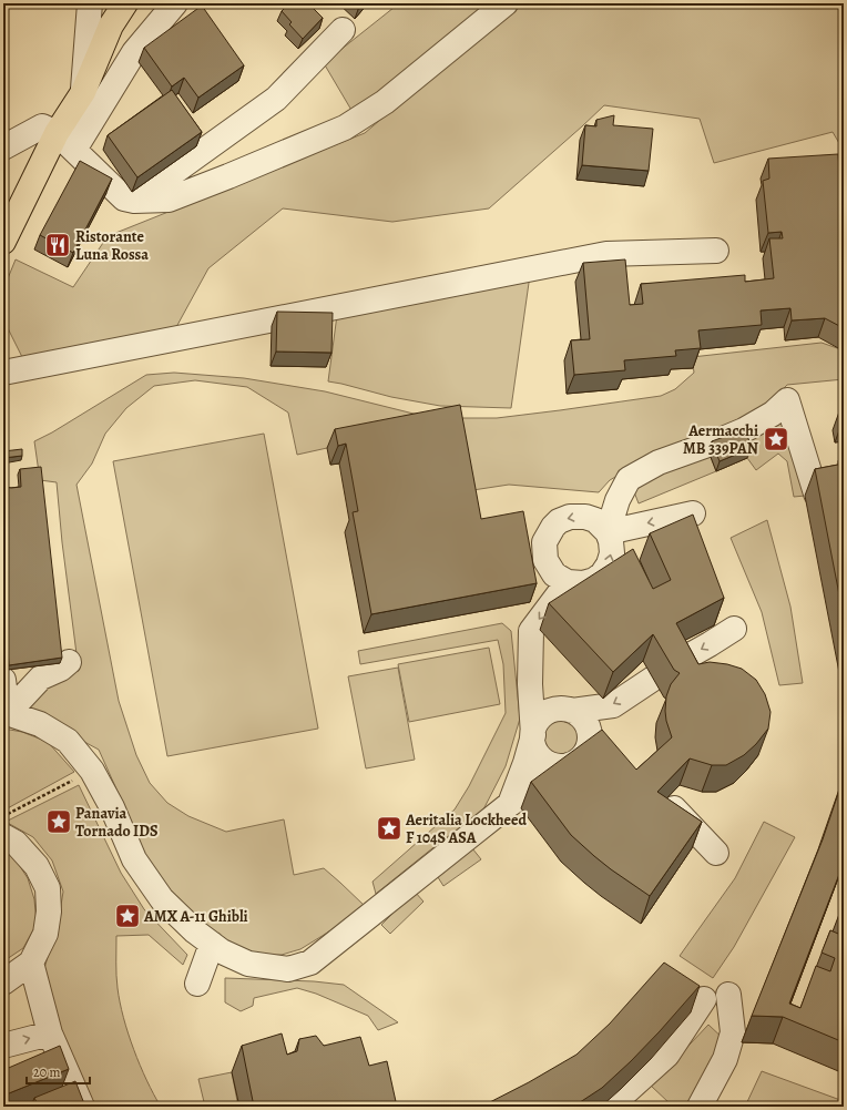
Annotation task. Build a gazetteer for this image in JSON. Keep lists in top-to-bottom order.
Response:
{
  "places": {
    "restaurant": ["Ristorante Luna Rossa"],
    "place": [
      "Aermacchi MB 339PAN",
      "Panavia Tornado IDS",
      "Aeritalia Lockheed F 104S ASA",
      "AMX A-11 Ghibli"
    ]
  },
  "scale_bar": "20 m"
}
